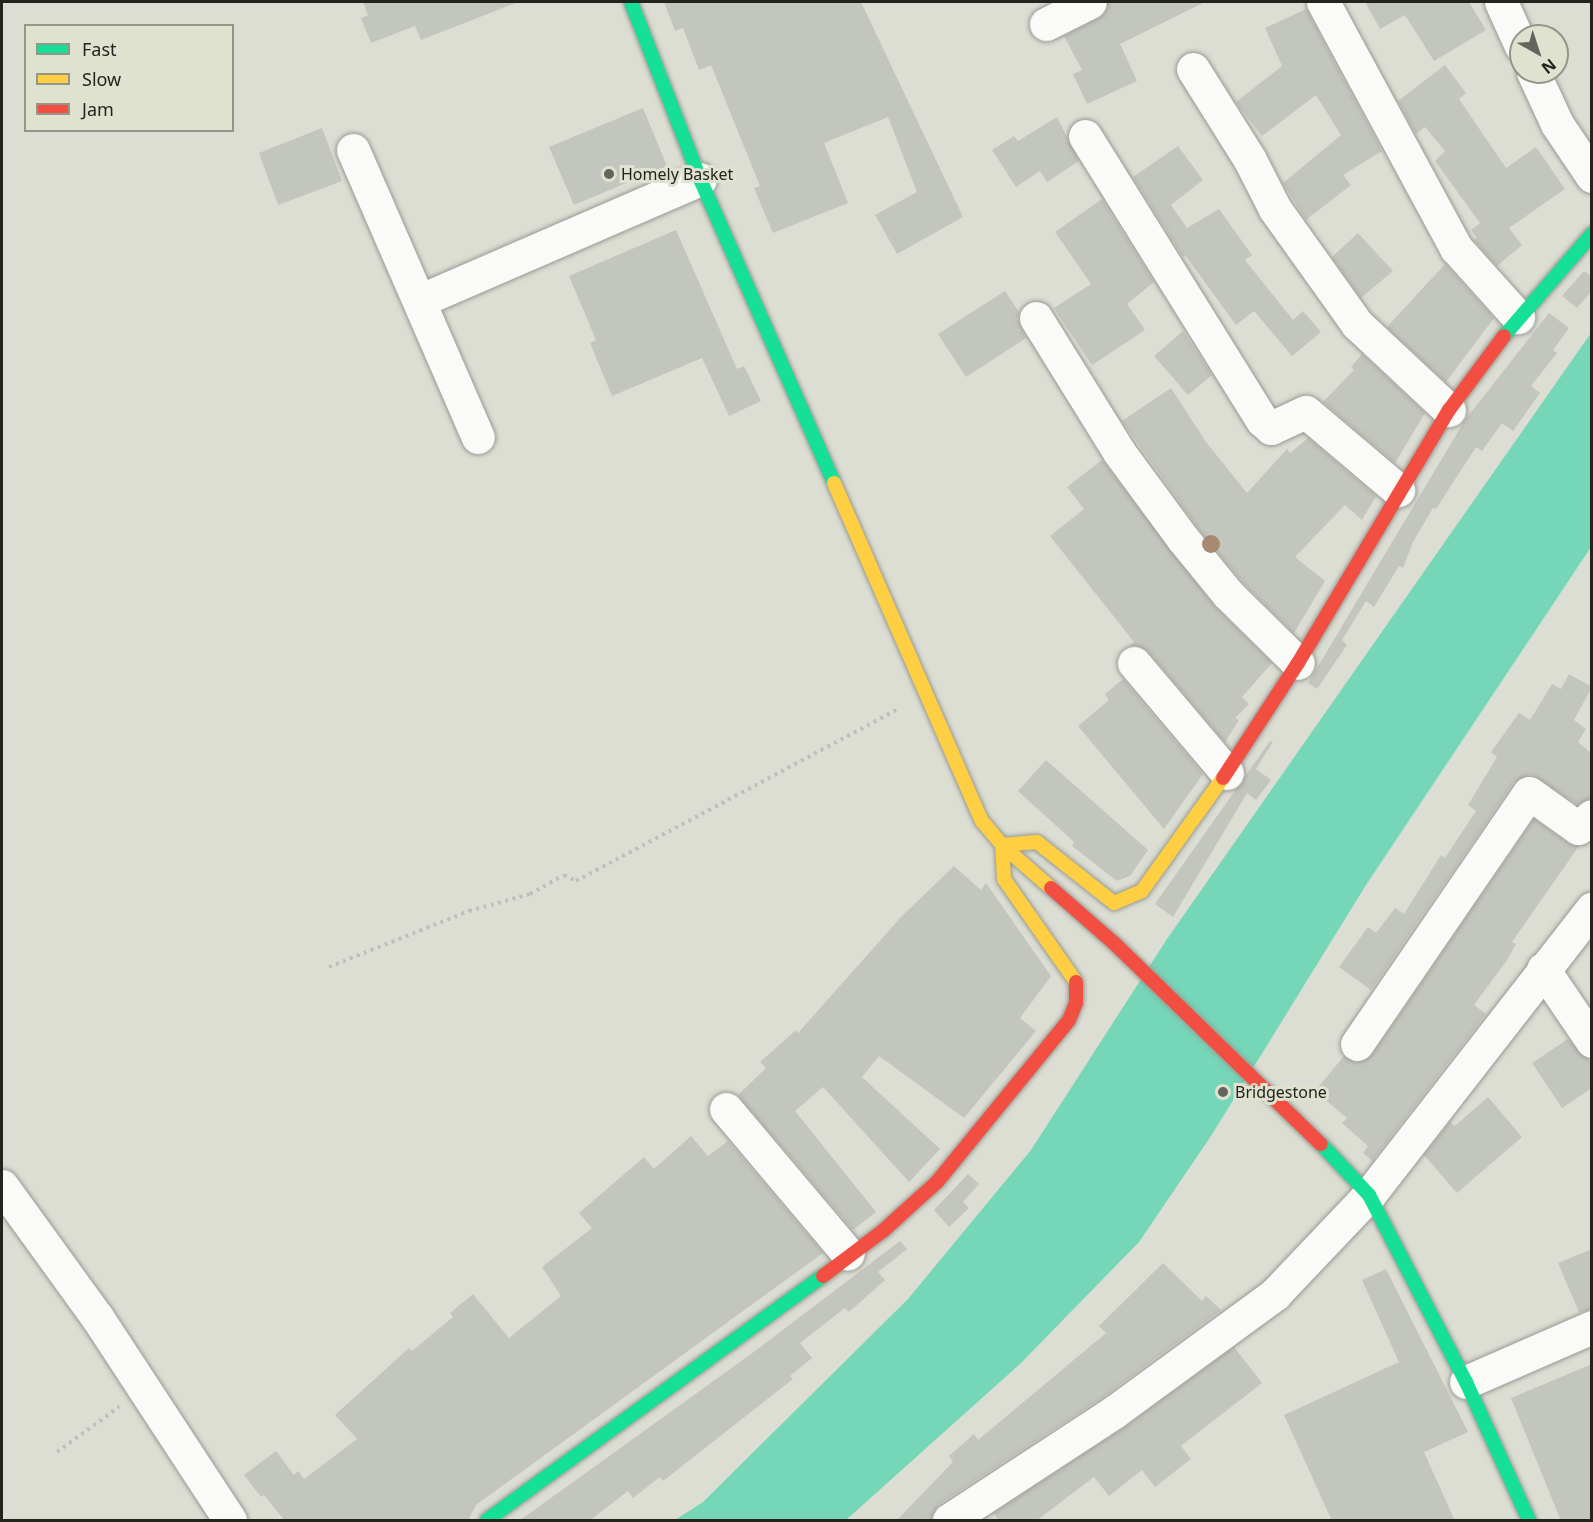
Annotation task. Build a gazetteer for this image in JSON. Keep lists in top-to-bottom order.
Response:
{
  "places": ["Homely Basket", "Bridgestone"],
  "legend": ["Fast", "Slow", "Jam"],
  "north": "bottom right"
}
